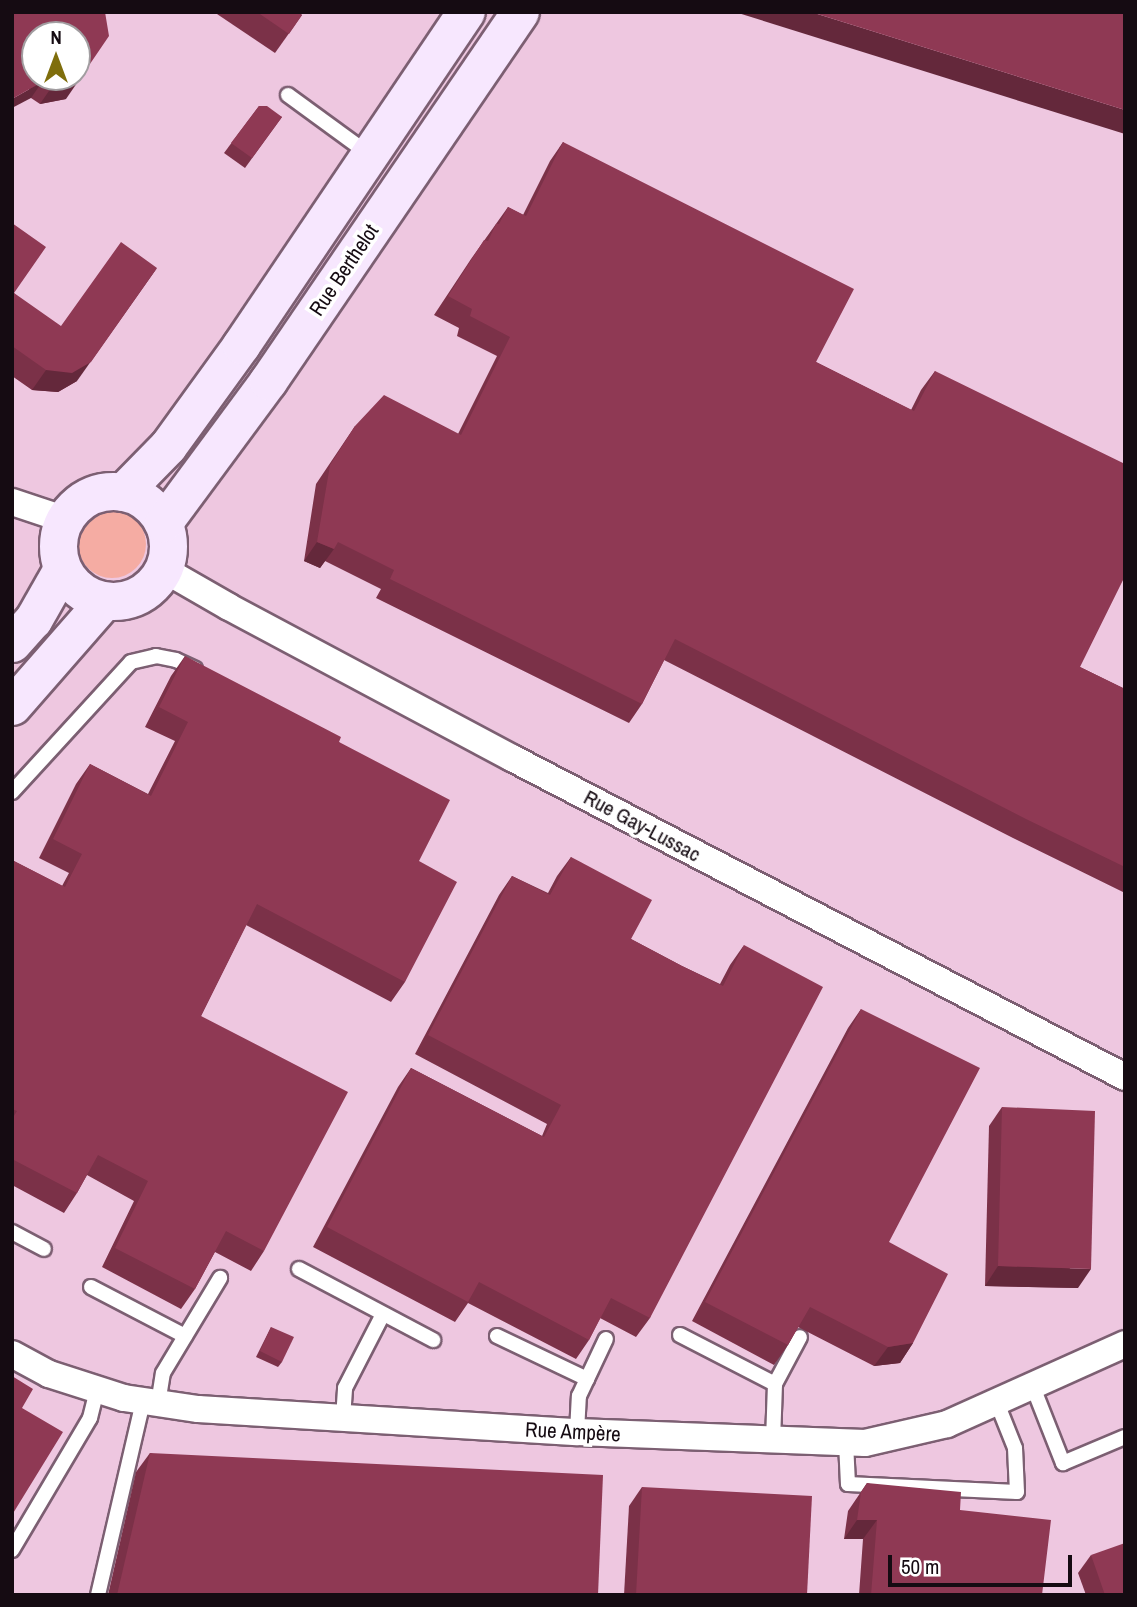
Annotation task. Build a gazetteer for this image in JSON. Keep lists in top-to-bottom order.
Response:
{
  "streets": {
    "main road": ["Rue Berthelot"],
    "street": ["Rue Gay-Lussac", "Rue Ampère"]
  },
  "crossings": [
    ["Rue Berthelot", "Rue Gay-Lussac"]
  ],
  "scale_bar": "50 m",
  "north": "top"
}
